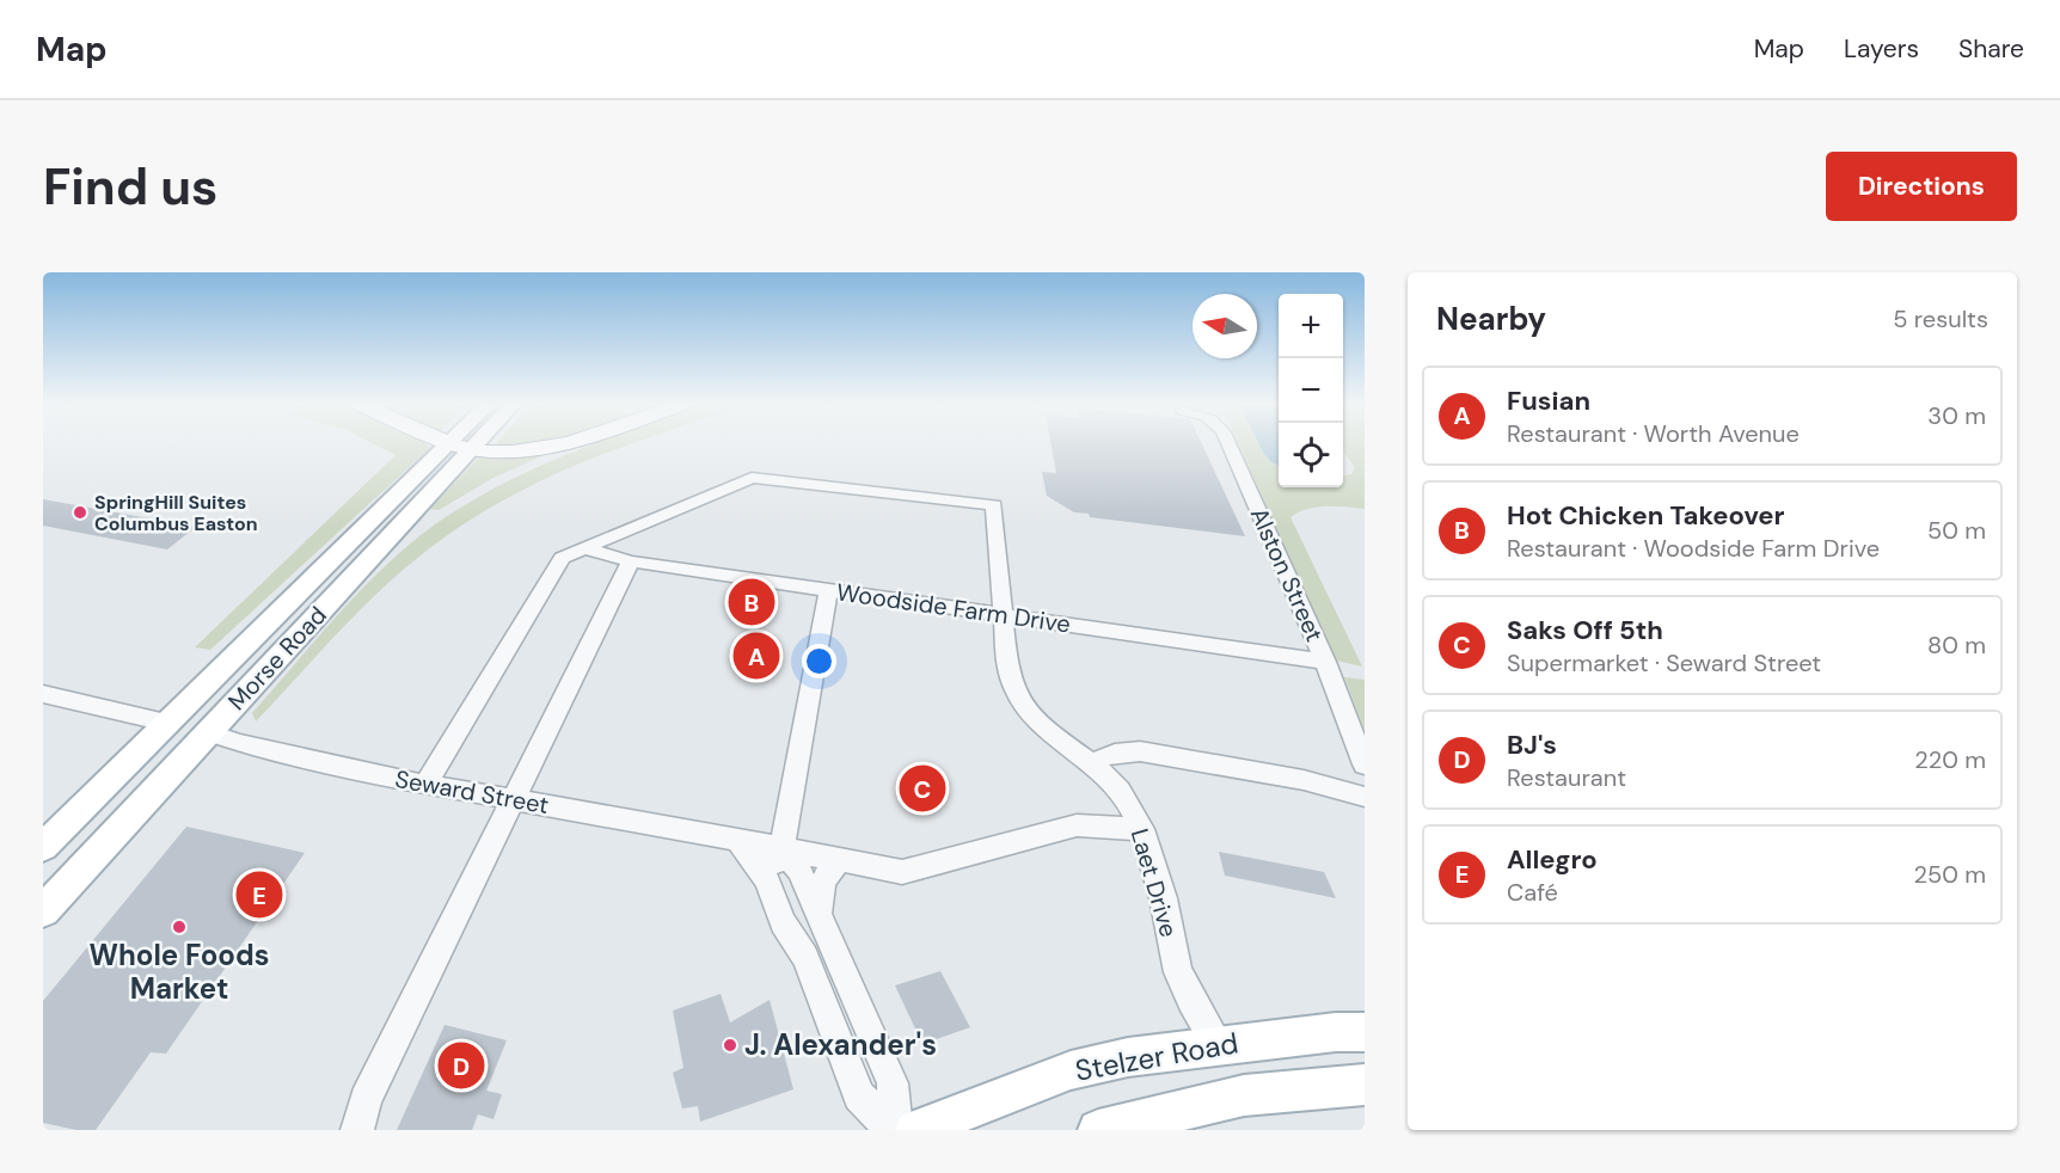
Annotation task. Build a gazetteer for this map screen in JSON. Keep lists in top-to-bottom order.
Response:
{
  "streets": {
    "main road": ["Morse Road", "Stelzer Road"],
    "street": [
      "Alston Street",
      "Woodside Farm Drive",
      "Seward Street",
      "Laet Drive"
    ]
  },
  "crossings": [
    ["Alston Street", "Woodside Farm Drive"],
    ["Woodside Farm Drive", "Laet Drive"],
    ["Morse Road", "Seward Street"],
    ["Seward Street", "Laet Drive"],
    ["Laet Drive", "Stelzer Road"]
  ],
  "places": ["SpringHill Suites Columbus Easton", "Whole Foods Market", "J. Alexander's"],
  "north": "left",
  "page": {
    "header": "Map",
    "nav": ["Map", "Layers", "Share"],
    "buttons": "Directions",
    "title": "Find us",
    "heading": ["Nearby", "5 results"],
    "map_buttons": ["+", "−"],
    "list": [
      {
        "mark": "A",
        "name": "Fusian",
        "note": "Restaurant · Worth Avenue",
        "value": "30 m"
      },
      {
        "mark": "B",
        "name": "Hot Chicken Takeover",
        "note": "Restaurant · Woodside Farm Drive",
        "value": "50 m"
      },
      {
        "mark": "C",
        "name": "Saks Off 5th",
        "note": "Supermarket · Seward Street",
        "value": "80 m"
      },
      {
        "mark": "D",
        "name": "BJ's",
        "note": "Restaurant",
        "value": "220 m"
      },
      {
        "mark": "E",
        "name": "Allegro",
        "note": "Café",
        "value": "250 m"
      }
    ],
    "pins": [
      "B",
      "A",
      "C",
      "E",
      "D"
    ]
  }
}
